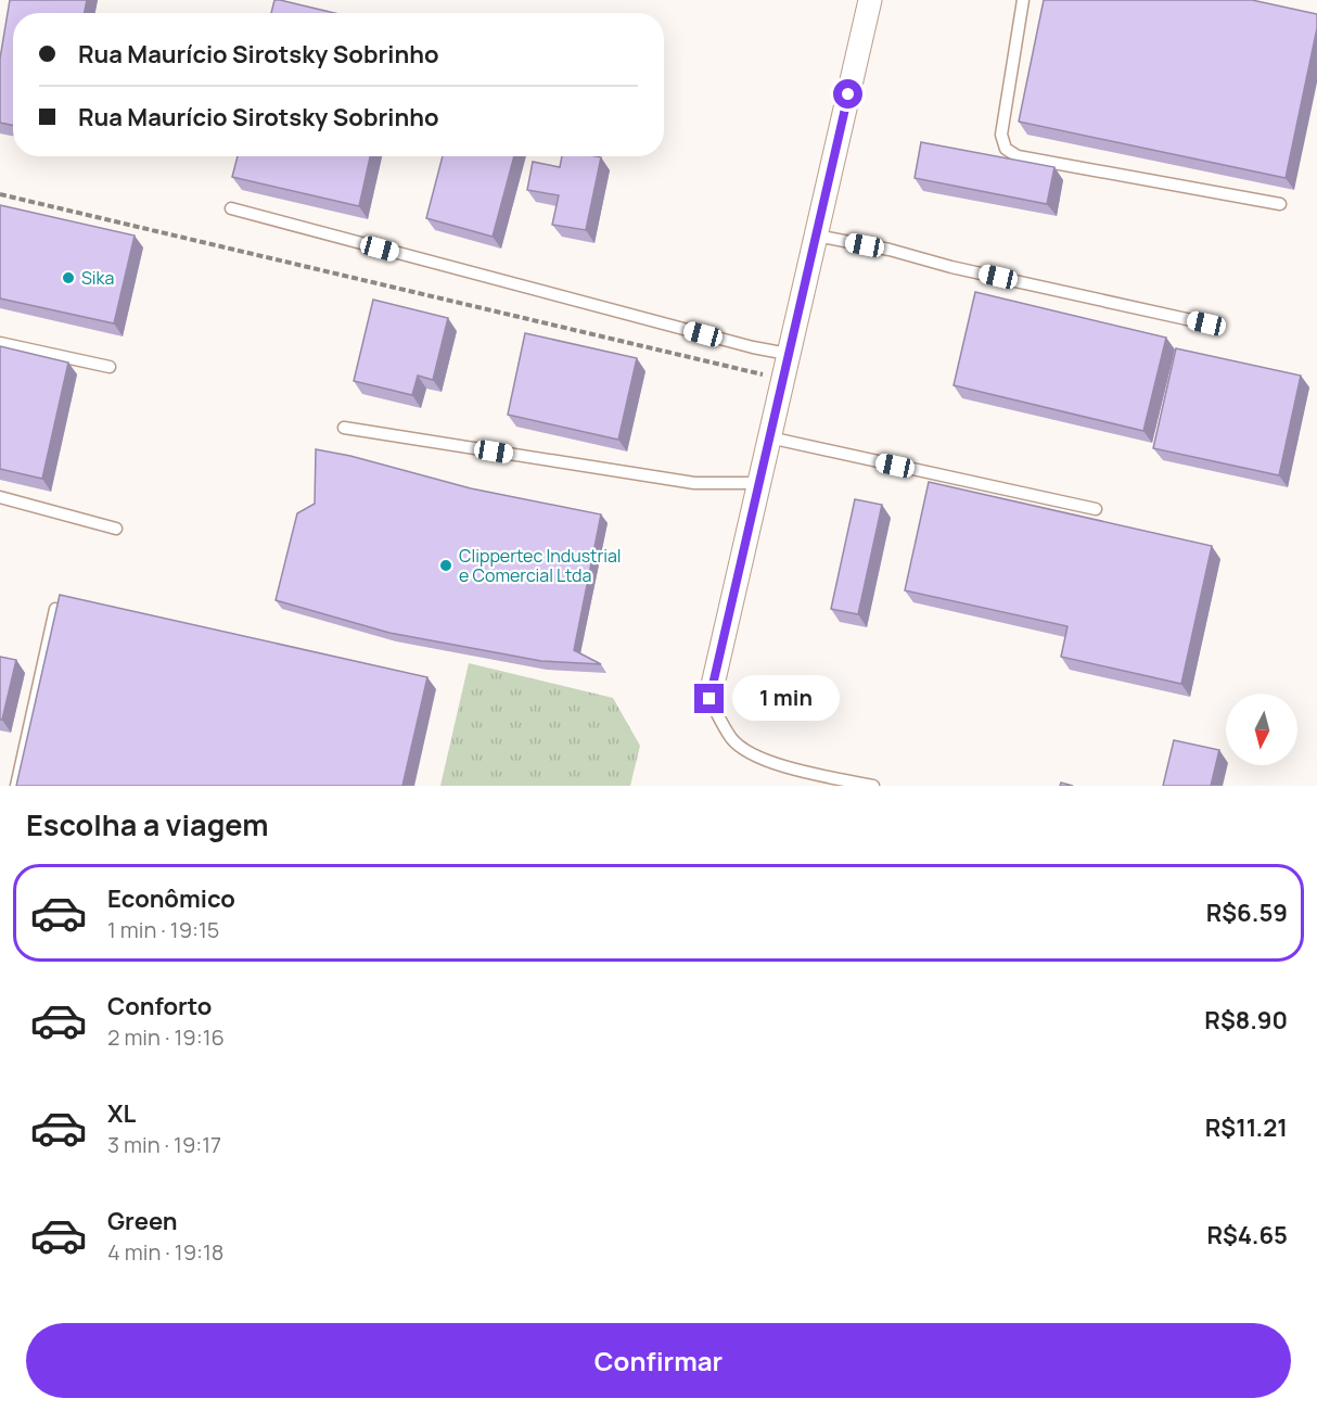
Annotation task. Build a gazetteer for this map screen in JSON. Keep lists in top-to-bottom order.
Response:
{
  "places": ["Sika", "Clippertec Industrial e Comercial Ltda"],
  "north": "bottom",
  "page": {
    "banner": ["Rua Maurício Sirotsky Sobrinho", "Rua Maurício Sirotsky Sobrinho"],
    "bubble": "1 min",
    "heading": "Escolha a viagem",
    "list": [
      {
        "name": "Econômico",
        "note": "1 min · 19:15",
        "value": "R$6.59"
      },
      {
        "name": "Conforto",
        "note": "2 min · 19:16",
        "value": "R$8.90"
      },
      {
        "name": "XL",
        "note": "3 min · 19:17",
        "value": "R$11.21"
      },
      {
        "name": "Green",
        "note": "4 min · 19:18",
        "value": "R$4.65"
      }
    ],
    "buttons": "Confirmar"
  }
}
